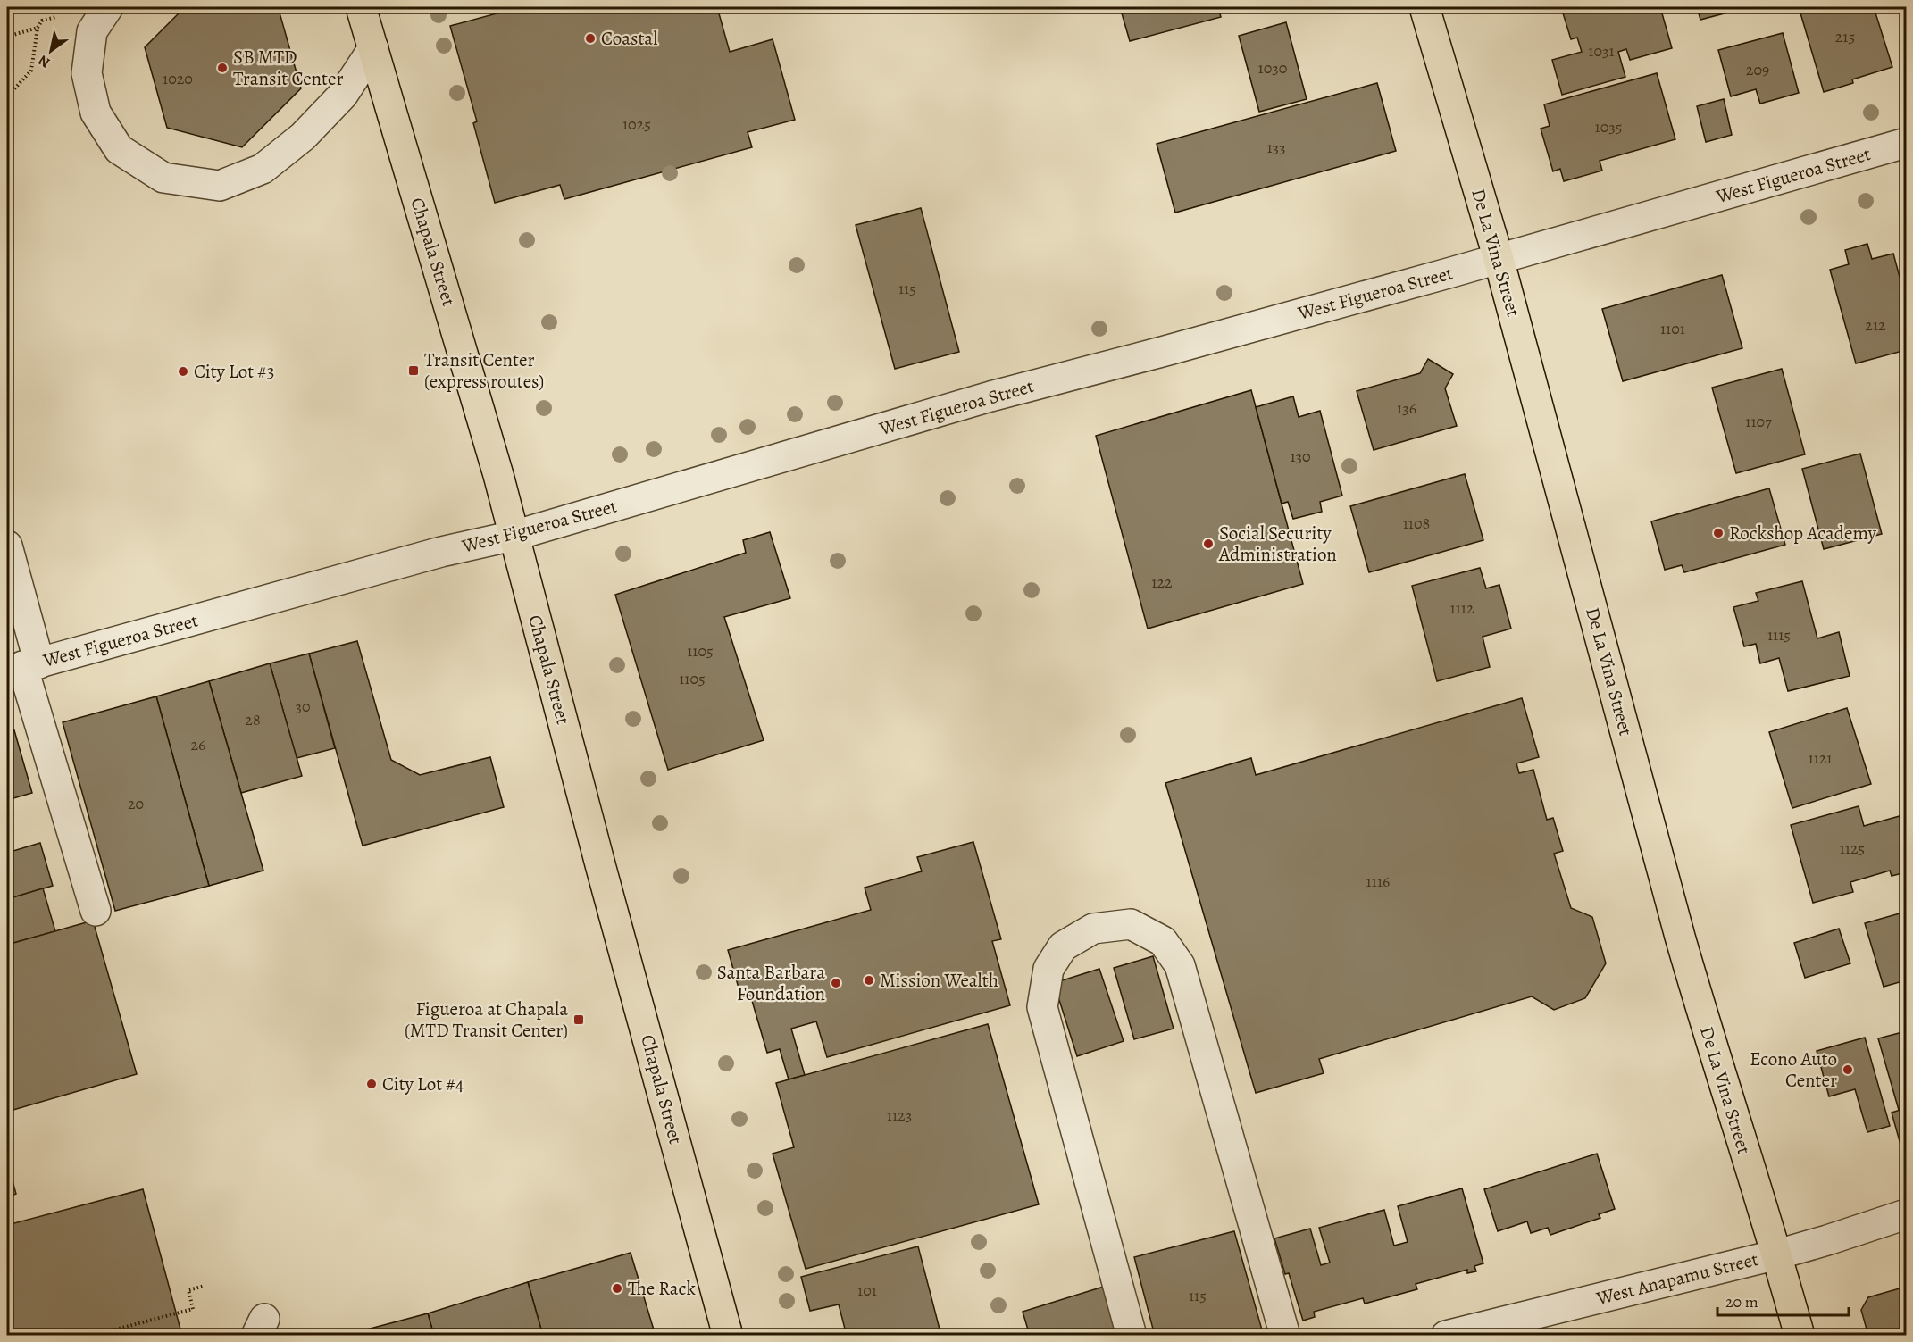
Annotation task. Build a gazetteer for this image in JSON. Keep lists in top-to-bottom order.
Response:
{
  "streets": {
    "main road": ["Chapala Street", "De La Vina Street"],
    "street": ["West Figueroa Street", "West Anapamu Street"]
  },
  "crossings": [
    ["West Figueroa Street", "Chapala Street"],
    ["West Figueroa Street", "De La Vina Street"],
    ["De La Vina Street", "West Anapamu Street"]
  ],
  "places": {
    "other": [
      "Coastal",
      "SB MTD Transit Center",
      "City Lot #3",
      "Rockshop Academy",
      "Social Security Administration",
      "Mission Wealth",
      "Santa Barbara Foundation",
      "Econo Auto Center",
      "City Lot #4",
      "The Rack"
    ],
    "transit": ["Transit Center (express routes)", "Figueroa at Chapala (MTD Transit Center)"]
  },
  "house_numbers": [
    "215",
    "1031",
    "1030",
    "209",
    "1020",
    "1025",
    "1035",
    "133",
    "115",
    "212",
    "1101",
    "136",
    "1107",
    "130",
    "1108",
    "122",
    "1112",
    "1115",
    "1105",
    "1105",
    "30",
    "28",
    "26",
    "1121",
    "20",
    "1125",
    "1116",
    "1123",
    "101",
    "115"
  ],
  "scale_bar": "20 m",
  "north": "bottom left"
}
